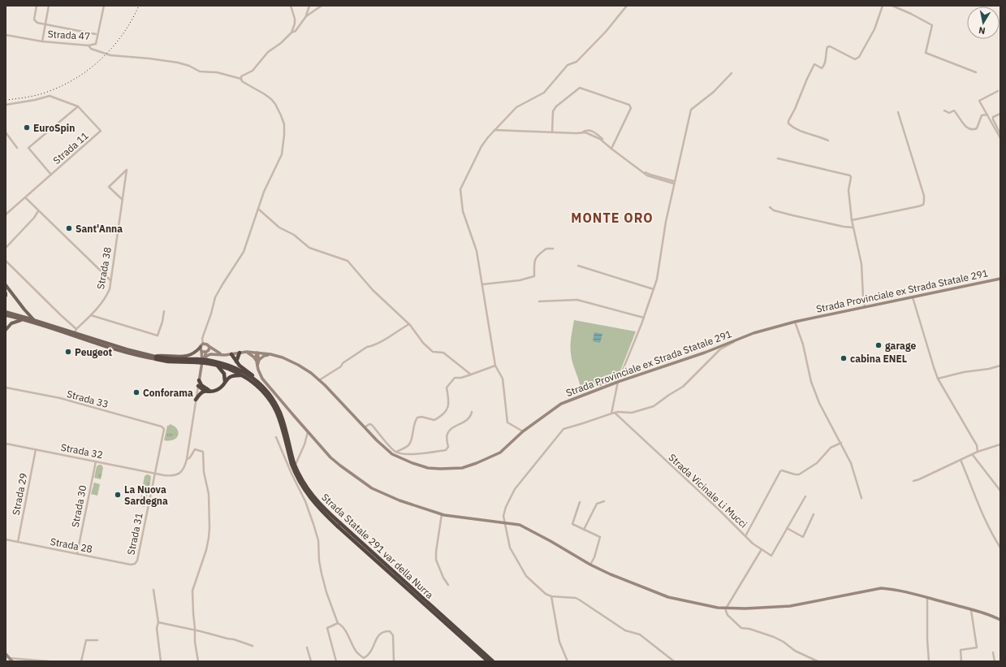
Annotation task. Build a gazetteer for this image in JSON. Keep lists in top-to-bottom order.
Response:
{
  "streets": {
    "highway": ["Strada Statale 291 var della Nurra"],
    "street": [
      "Strada 47",
      "Strada 11",
      "Strada 38",
      "Strada Provinciale ex Strada Statale 291",
      "Strada 33",
      "Strada 32",
      "Strada Vicinale Li Mucci",
      "Strada 29",
      "Strada 30",
      "Strada 31",
      "Strada 28"
    ]
  },
  "crossings": [
    ["Strada 38", "Strada Statale 291 var della Nurra"],
    ["Strada 33", "Strada 31"],
    ["Strada 32", "Strada 29"],
    ["Strada 32", "Strada 30"],
    ["Strada 32", "Strada 31"],
    ["Strada 29", "Strada 28"],
    ["Strada 30", "Strada 28"],
    ["Strada 31", "Strada 28"]
  ],
  "districts": ["MONTE ORO"],
  "places": [
    "EuroSpin",
    "Sant'Anna",
    "garage",
    "Peugeot",
    "cabina ENEL",
    "Conforama",
    "La Nuova Sardegna"
  ],
  "north": "bottom"
}
